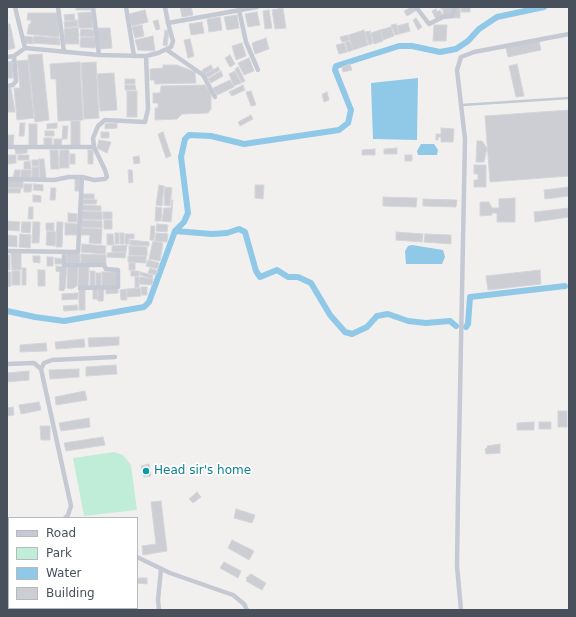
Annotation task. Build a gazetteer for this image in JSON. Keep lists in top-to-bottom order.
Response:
{
  "places": ["Head sir's home"],
  "legend": [
    "Road",
    "Park",
    "Water",
    "Building"
  ]
}
